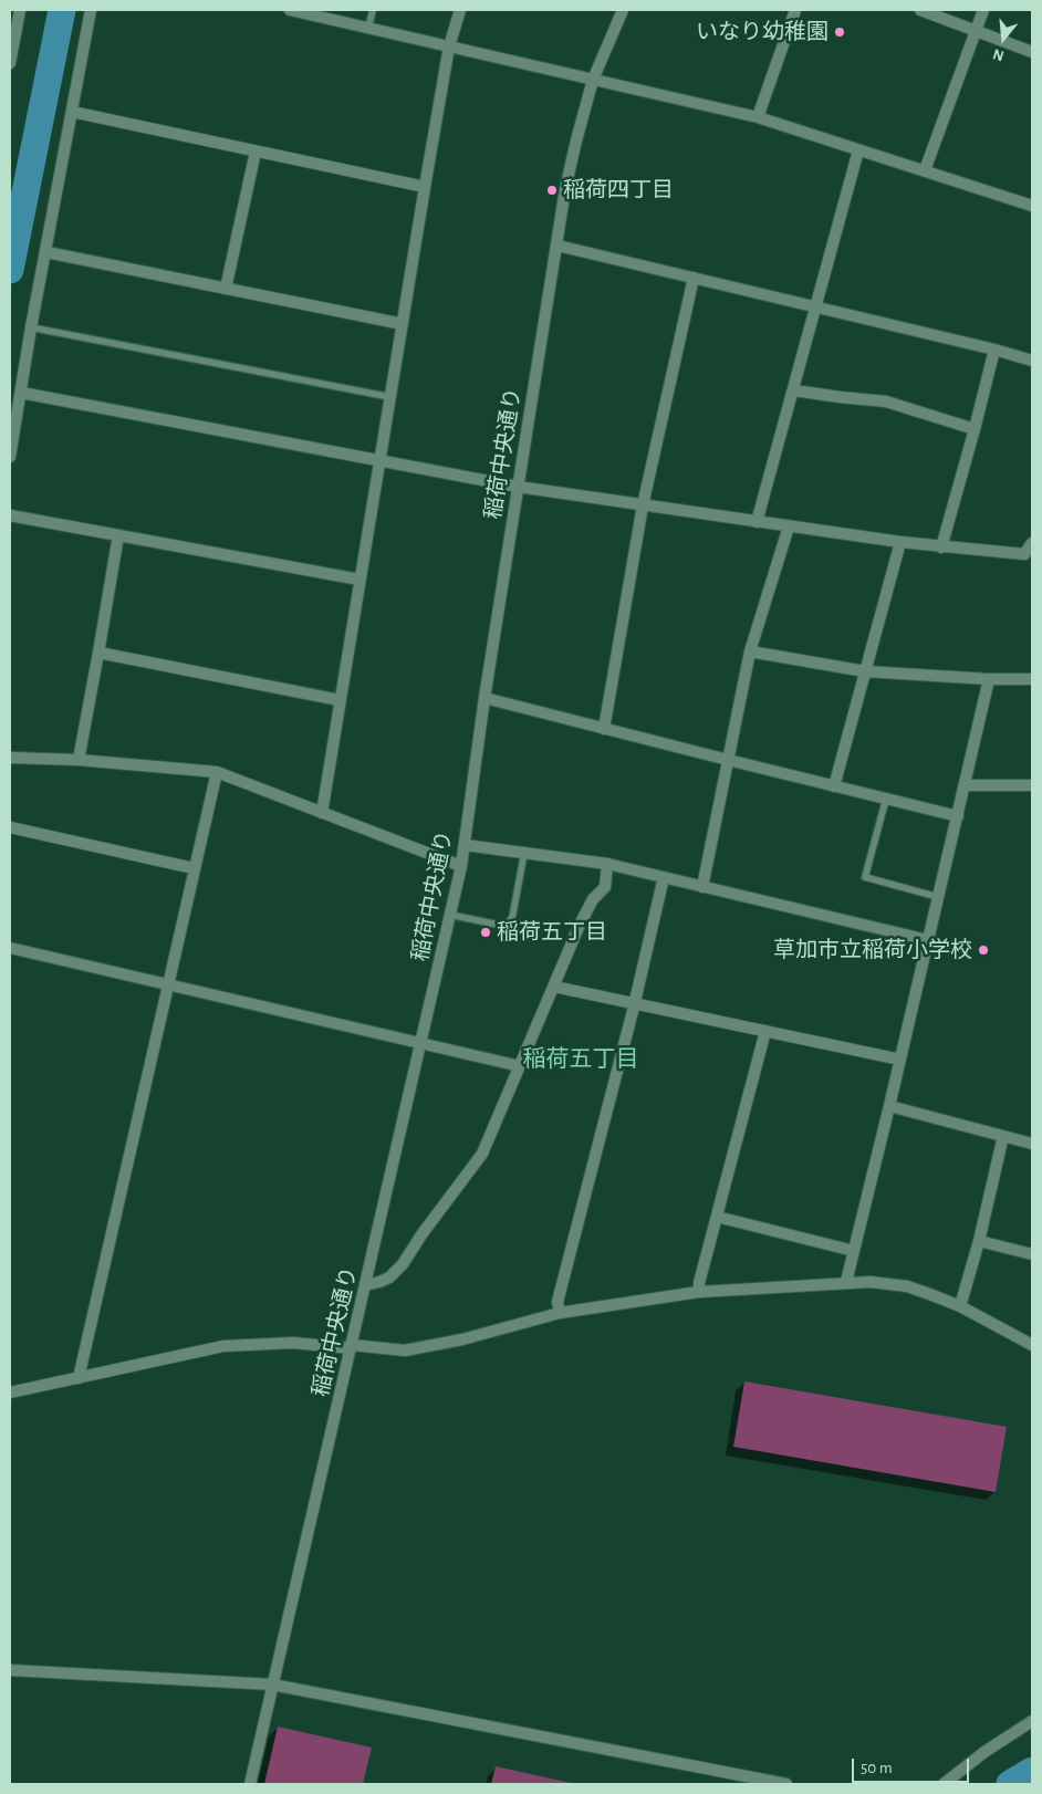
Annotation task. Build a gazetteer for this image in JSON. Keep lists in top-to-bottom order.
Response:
{
  "streets": {
    "street": ["稲荷中央通り"]
  },
  "districts": ["稲荷五丁目"],
  "places": [
    "いなり幼稚園",
    "稲荷四丁目",
    "稲荷五丁目",
    "草加市立稲荷小学校"
  ],
  "scale_bar": "50 m",
  "north": "bottom"
}
